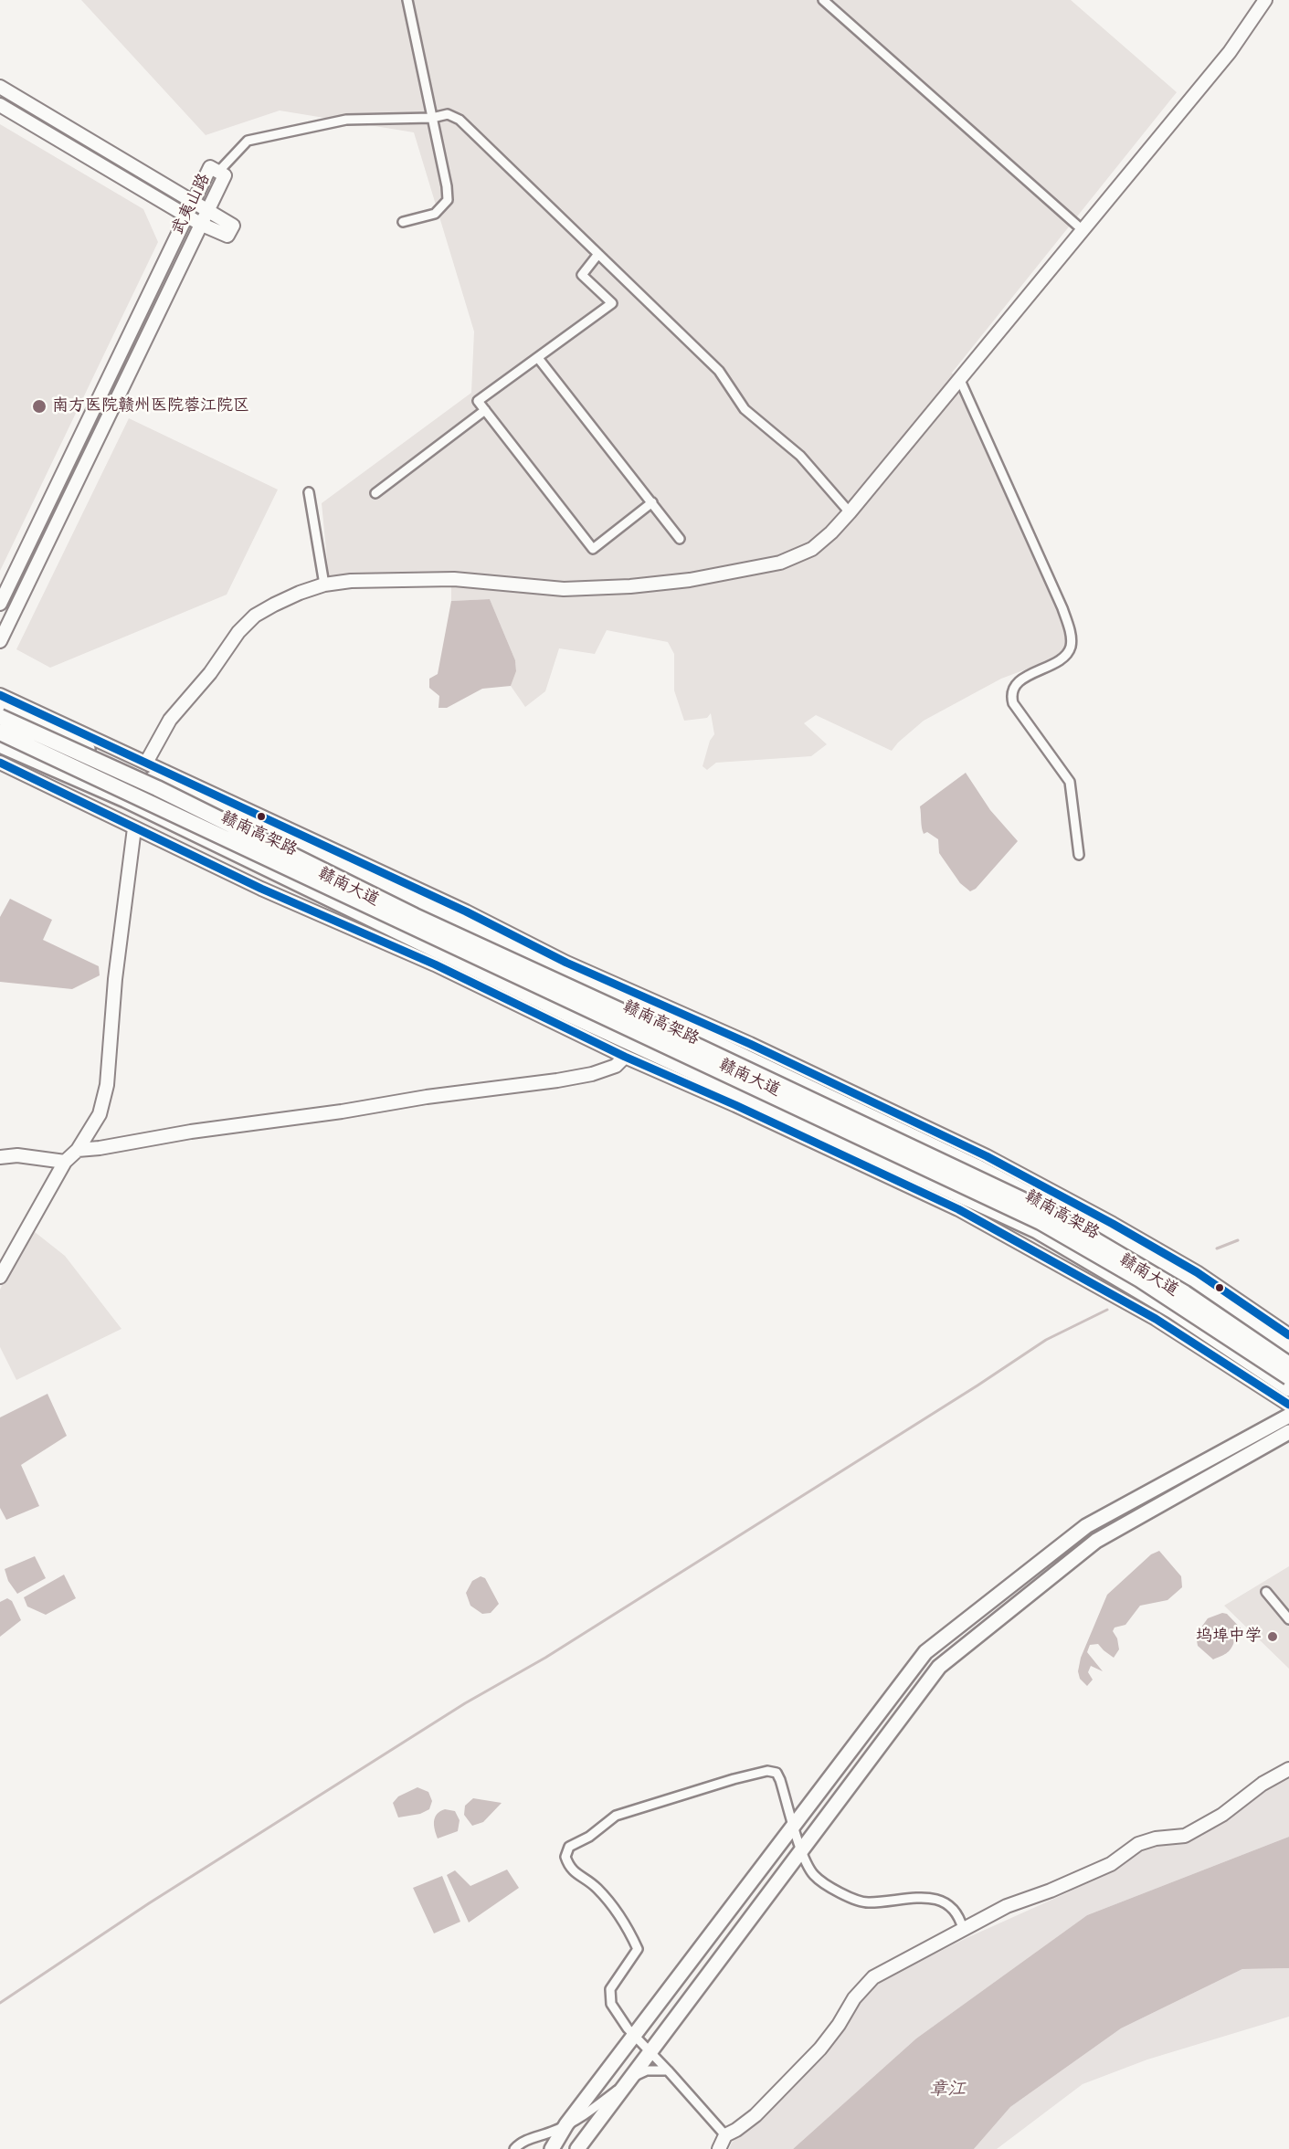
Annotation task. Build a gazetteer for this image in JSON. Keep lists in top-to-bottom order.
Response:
{
  "streets": {
    "highway": ["赣南高架路"],
    "main road": ["赣南大道"],
    "street": ["武夷山路"]
  },
  "water": ["章江"],
  "places": ["南方医院赣州医院蓉江院区", "坞埠中学"]
}
